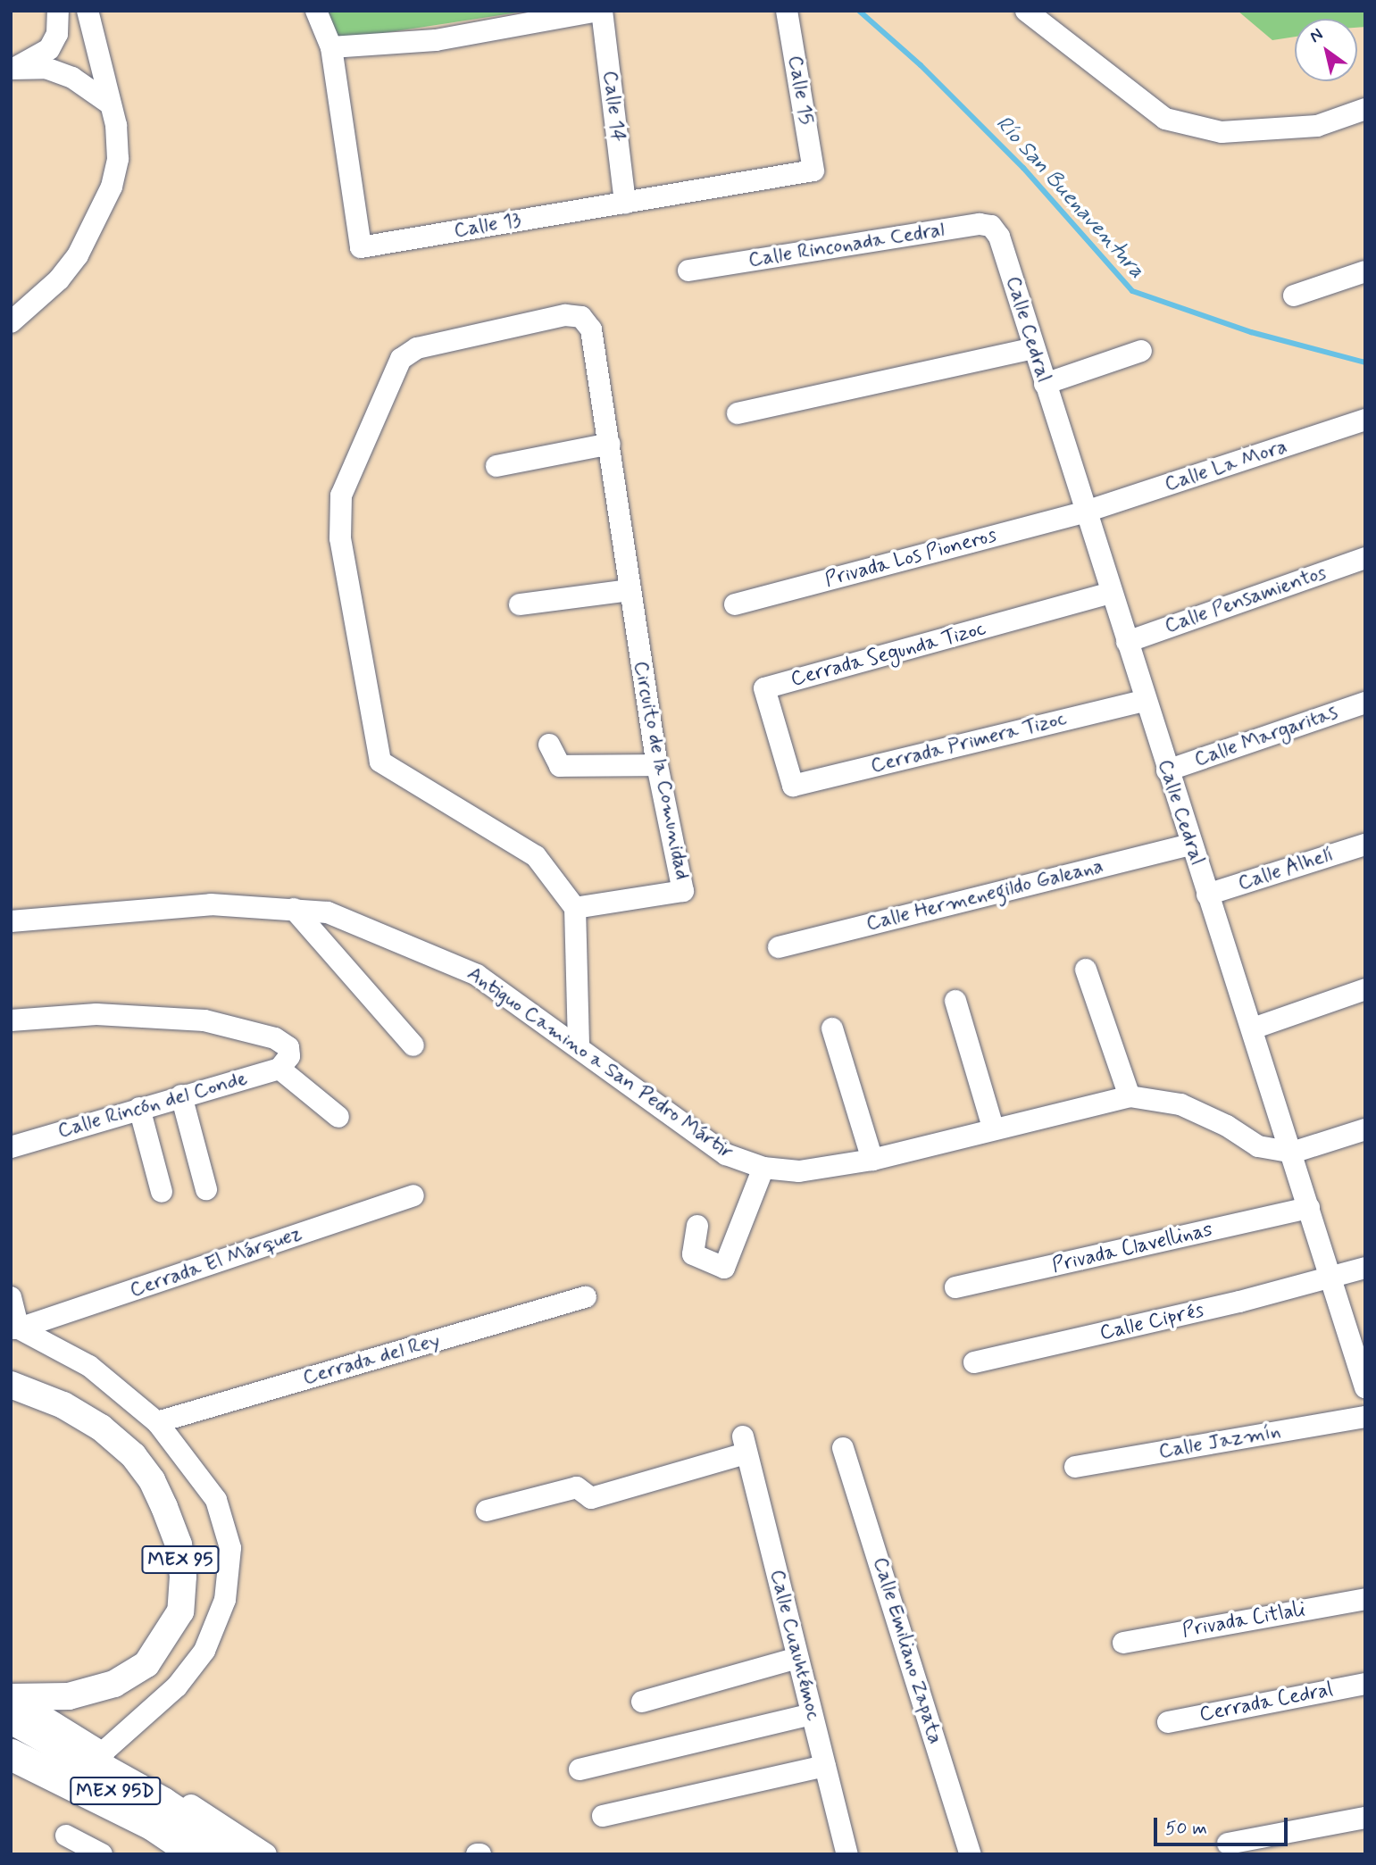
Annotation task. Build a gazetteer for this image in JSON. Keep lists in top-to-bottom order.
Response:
{
  "streets": {
    "highway": ["MEX 95D"],
    "main road": ["MEX 95"],
    "street": [
      "Calle 15",
      "Calle 14",
      "Calle 13",
      "Calle Rinconada Cedral",
      "Calle Cedral",
      "Calle La Mora",
      "Privada Los Pioneros",
      "Calle Pensamientos",
      "Cerrada Segunda Tizoc",
      "Calle Margaritas",
      "Cerrada Primera Tizoc",
      "Circuito de la Comunidad",
      "Calle Alhelí",
      "Calle Hermenegildo Galeana",
      "Antiguo Camino a San Pedro Mártir",
      "Calle Rincón del Conde",
      "Privada Clavellinas",
      "Cerrada El Márquez",
      "Calle Ciprés",
      "Cerrada del Rey",
      "Calle Jazmín",
      "Privada Citlali",
      "Calle Cuauhtémoc",
      "Calle Emiliano Zapata",
      "Cerrada Cedral"
    ]
  },
  "crossings": [
    ["Calle 15", "Calle 13"],
    ["Calle 14", "Calle 13"],
    ["Calle Rinconada Cedral", "Calle Cedral"],
    ["Calle Cedral", "Calle La Mora"],
    ["Calle Cedral", "Privada Los Pioneros"],
    ["Calle Cedral", "Calle Pensamientos"],
    ["Calle Cedral", "Cerrada Segunda Tizoc"],
    ["Calle Cedral", "Calle Margaritas"],
    ["Calle Cedral", "Cerrada Primera Tizoc"],
    ["Calle Cedral", "Calle Alhelí"],
    ["Calle Cedral", "Calle Hermenegildo Galeana"],
    ["Calle Cedral", "Antiguo Camino a San Pedro Mártir"],
    ["Calle Cedral", "Privada Clavellinas"],
    ["Calle Cedral", "Calle Ciprés"],
    ["Calle La Mora", "Privada Los Pioneros"],
    ["Cerrada Segunda Tizoc", "Cerrada Primera Tizoc"]
  ],
  "water": ["Río San Buenaventura"],
  "scale_bar": "50 m",
  "north": "top left"
}
